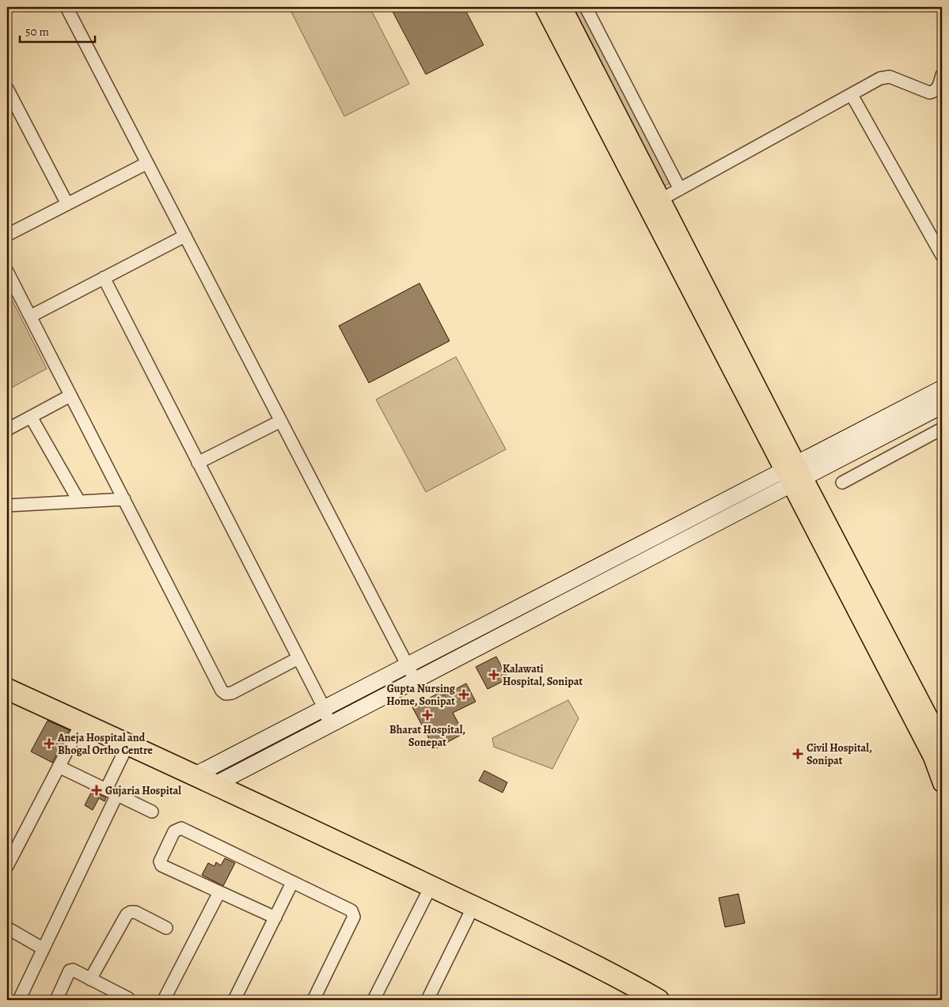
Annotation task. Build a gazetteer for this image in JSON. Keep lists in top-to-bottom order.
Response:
{
  "places": {
    "health": [
      "Kalawati Hospital, Sonipat",
      "Gupta Nursing Home, Sonipat",
      "Bharat Hospital, Sonepat",
      "Aneja Hospital and Bhogal Ortho Centre",
      "Civil Hospital, Sonipat",
      "Gujaria Hospital"
    ]
  },
  "scale_bar": "50 m"
}
